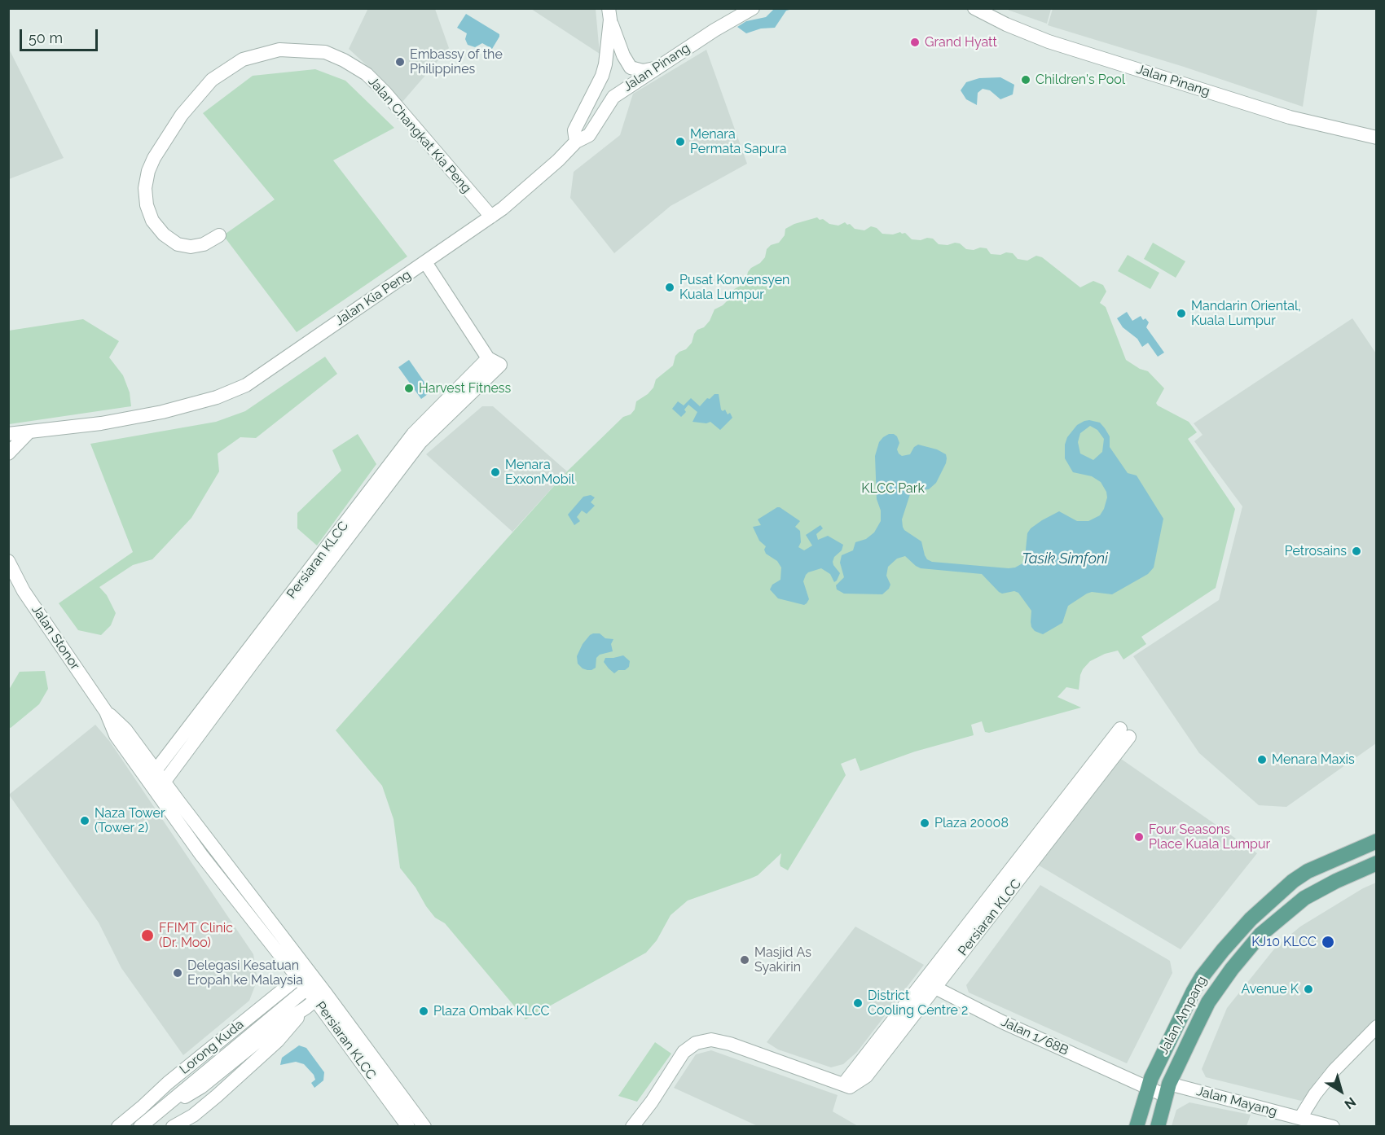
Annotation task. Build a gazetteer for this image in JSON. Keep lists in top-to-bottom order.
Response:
{
  "streets": {
    "main road": ["Jalan Ampang"],
    "street": [
      "Jalan Pinang",
      "Jalan Changkat Kia Peng",
      "Jalan Kia Peng",
      "Persiaran KLCC",
      "Jalan Stonor",
      "Jalan 1/68B",
      "Lorong Kuda",
      "Jalan Mayang"
    ]
  },
  "crossings": [
    ["Jalan Pinang", "Jalan Kia Peng"],
    ["Jalan Changkat Kia Peng", "Jalan Kia Peng"],
    ["Jalan Kia Peng", "Persiaran KLCC"],
    ["Persiaran KLCC", "Jalan Stonor"],
    ["Persiaran KLCC", "Jalan 1/68B"],
    ["Persiaran KLCC", "Lorong Kuda"],
    ["Jalan Ampang", "Jalan 1/68B"],
    ["Jalan Ampang", "Jalan Mayang"],
    ["Jalan 1/68B", "Jalan Mayang"]
  ],
  "water": ["Tasik Simfoni"],
  "parks": ["KLCC Park"],
  "places": [
    "Grand Hyatt",
    "Embassy of the Philippines",
    "Children's Pool",
    "Menara Permata Sapura",
    "Pusat Konvensyen Kuala Lumpur",
    "Mandarin Oriental, Kuala Lumpur",
    "Harvest Fitness",
    "Menara ExxonMobil",
    "Petrosains",
    "Menara Maxis",
    "Naza Tower (Tower 2)",
    "Plaza 20008",
    "Four Seasons Place Kuala Lumpur",
    "FFIMT Clinic (Dr. Moo)",
    "KJ10 KLCC",
    "Masjid As Syakirin",
    "Delegasi Kesatuan Eropah ke Malaysia",
    "Avenue K",
    "District Cooling Centre 2",
    "Plaza Ombak KLCC"
  ],
  "scale_bar": "50 m",
  "north": "bottom right"
}
